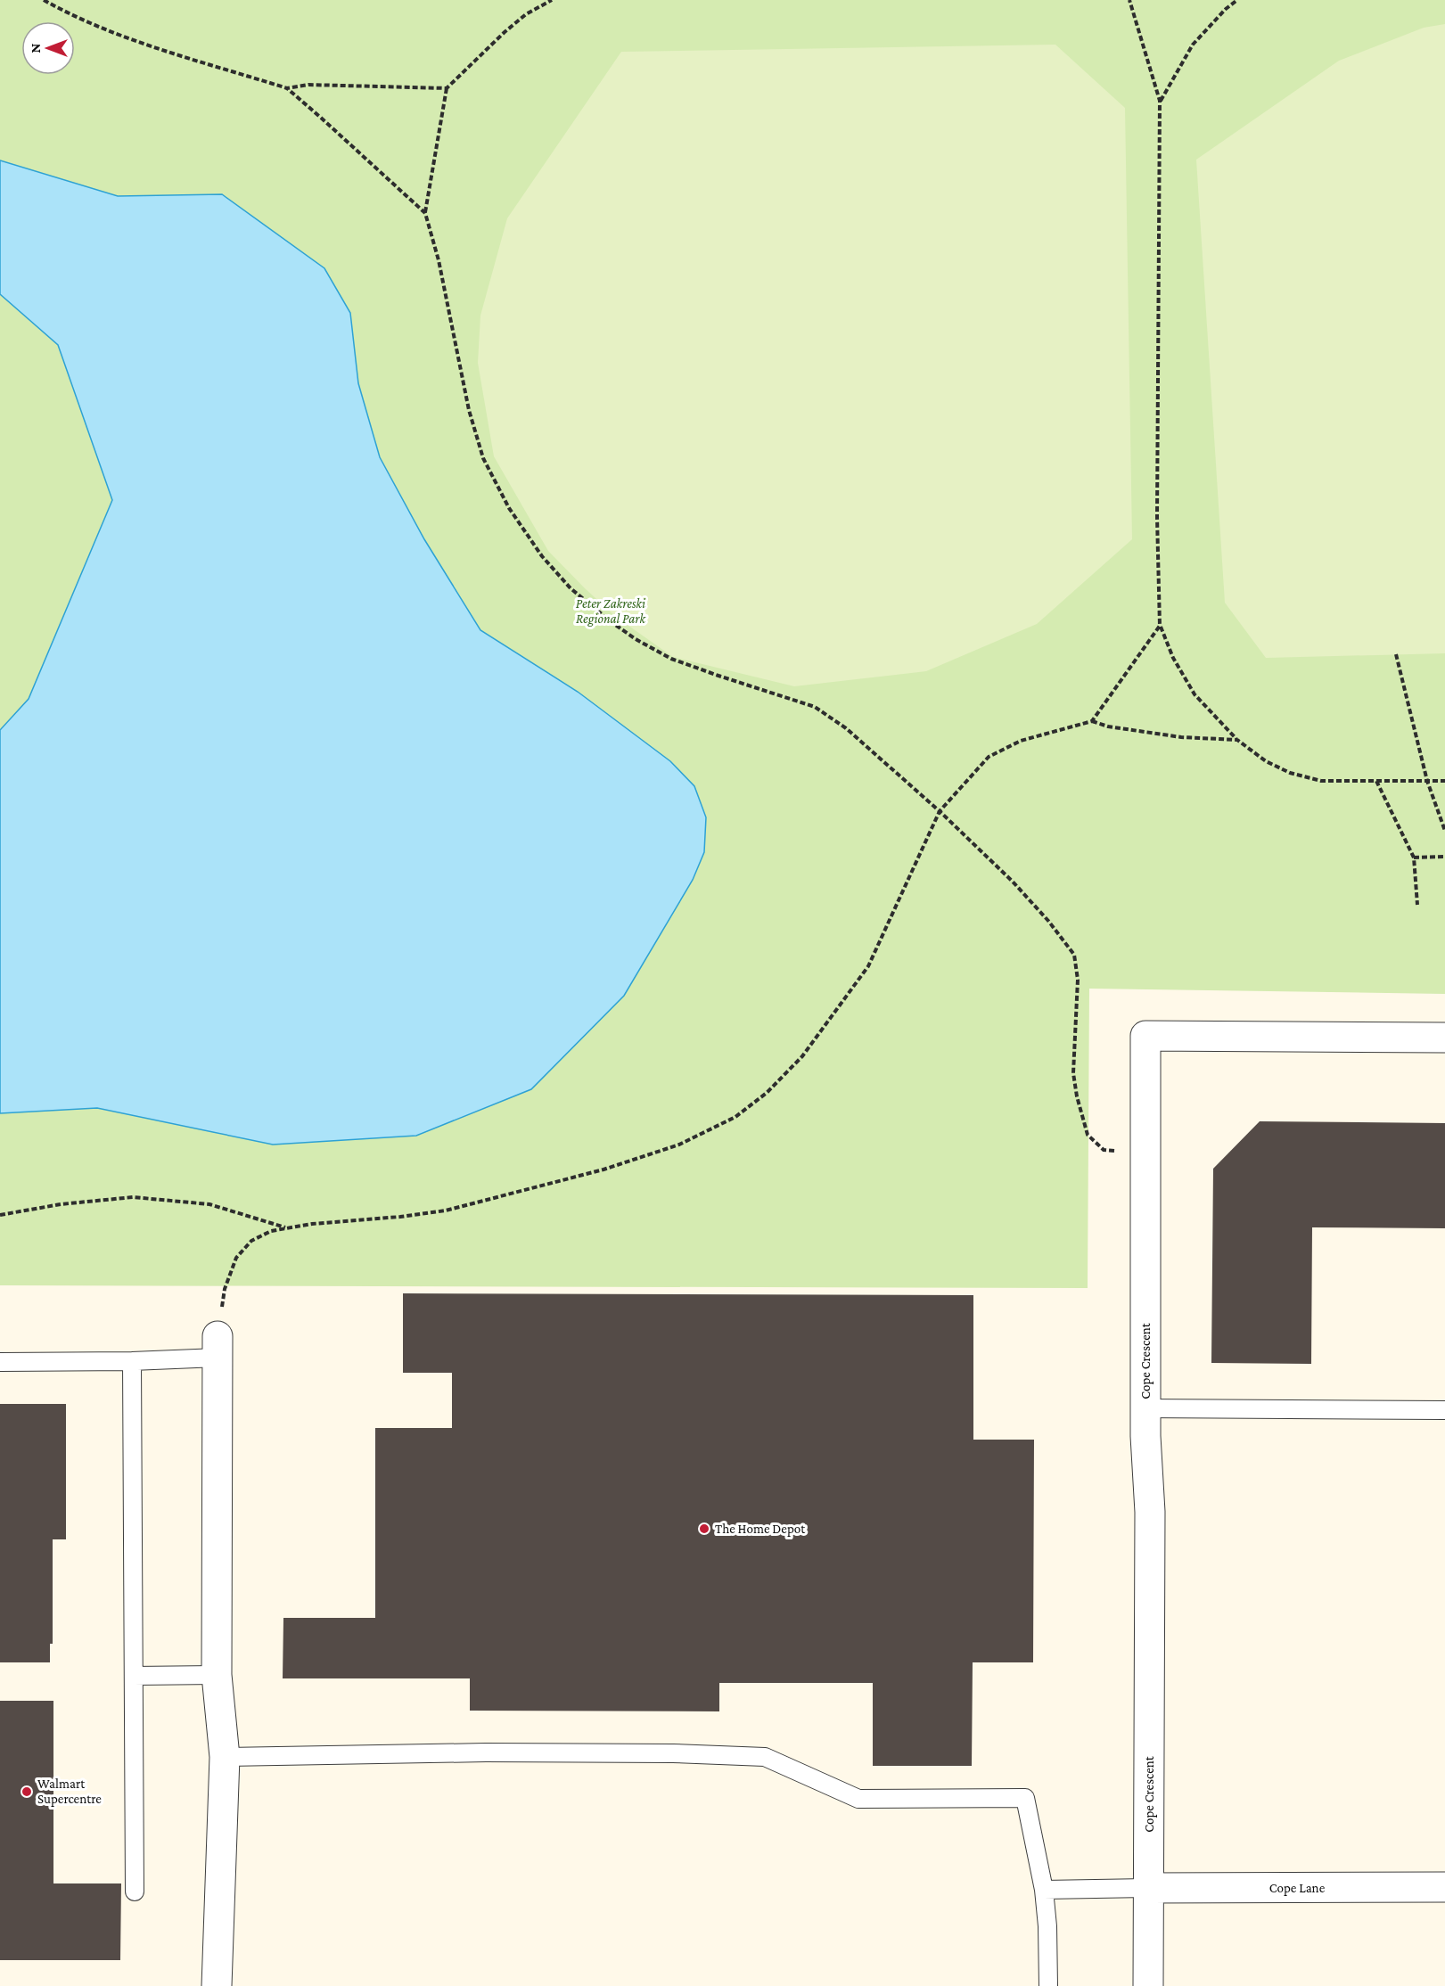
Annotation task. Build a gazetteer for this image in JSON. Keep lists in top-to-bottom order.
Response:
{
  "streets": {
    "street": ["Cope Crescent", "Cope Lane"]
  },
  "crossings": [
    ["Cope Crescent", "Cope Lane"]
  ],
  "parks": ["Peter Zakreski Regional Park"],
  "places": ["The Home Depot", "Walmart Supercentre"],
  "north": "left"
}
